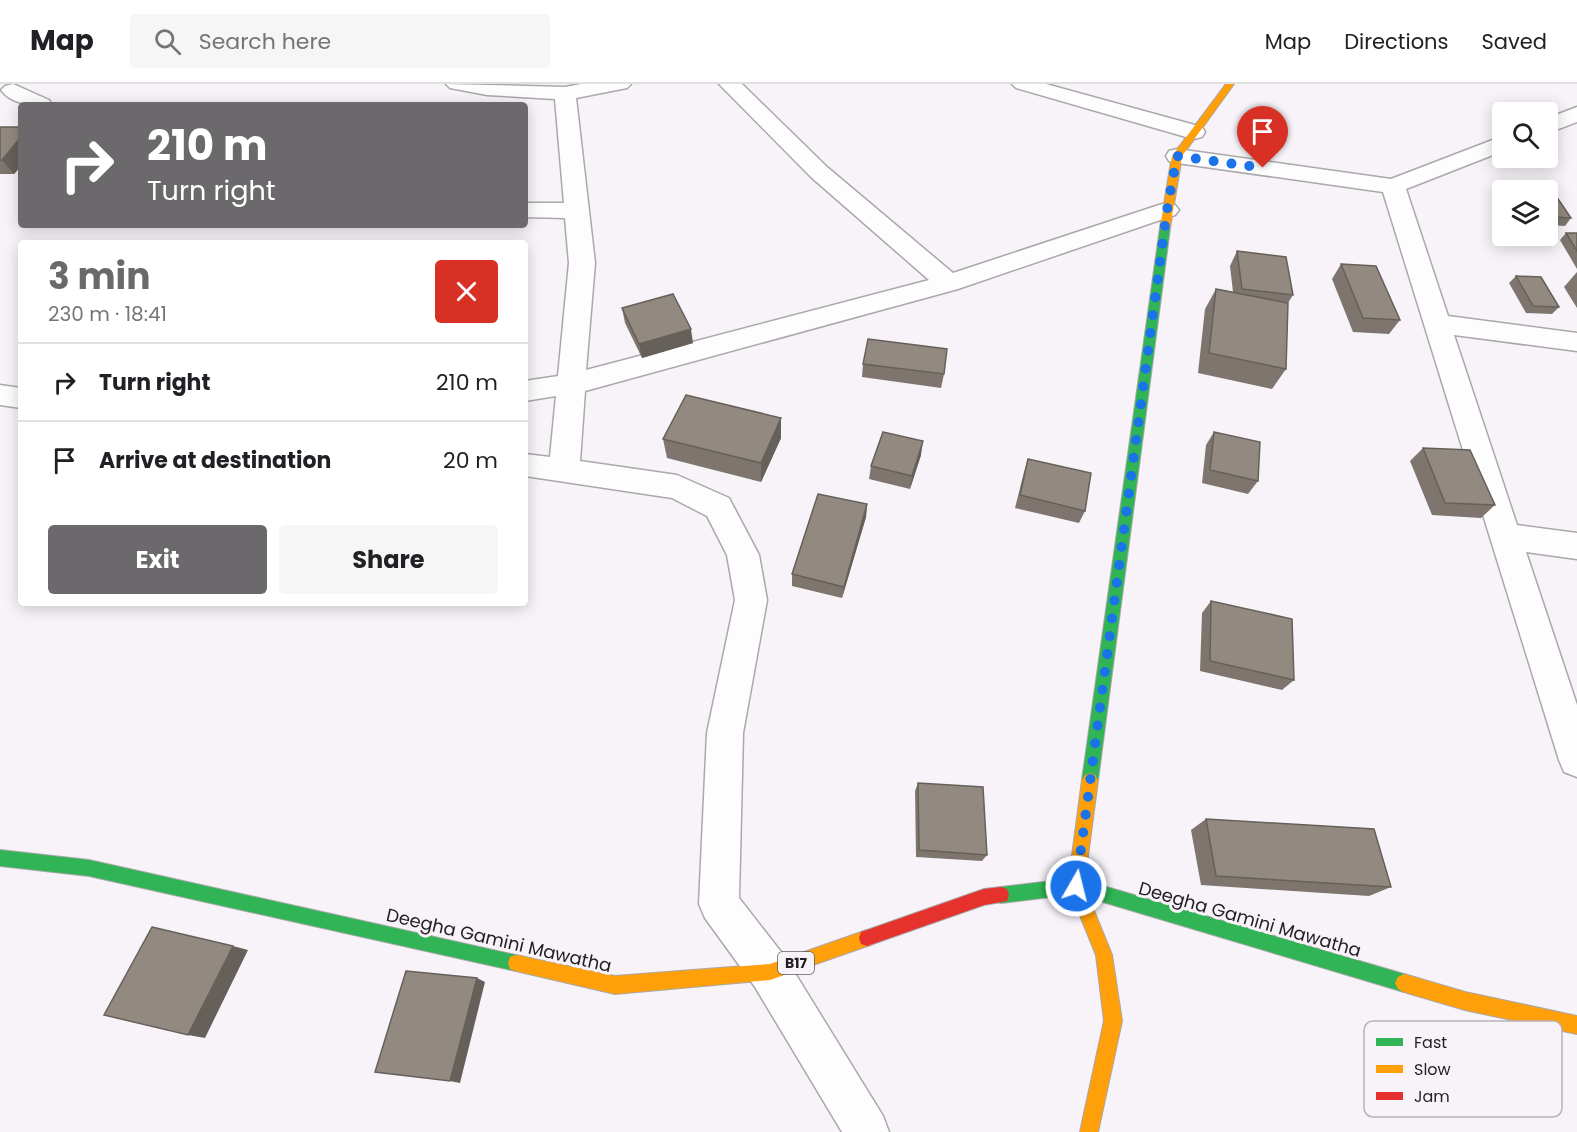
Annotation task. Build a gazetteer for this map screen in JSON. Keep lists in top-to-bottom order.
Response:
{
  "streets": {
    "main road": ["Deegha Gamini Mawatha", "B17"]
  },
  "legend": ["Fast", "Slow", "Jam"],
  "page": {
    "header": "Map",
    "search": "Search here",
    "nav": ["Map", "Directions", "Saved"],
    "turn": ["210 m", "Turn right"],
    "heading": ["3 min", "230 m · 18:41"],
    "list": [
      {
        "name": "Turn right",
        "value": "210 m"
      },
      {
        "name": "Arrive at destination",
        "value": "20 m"
      }
    ],
    "buttons": ["Exit", "Share"]
  }
}
